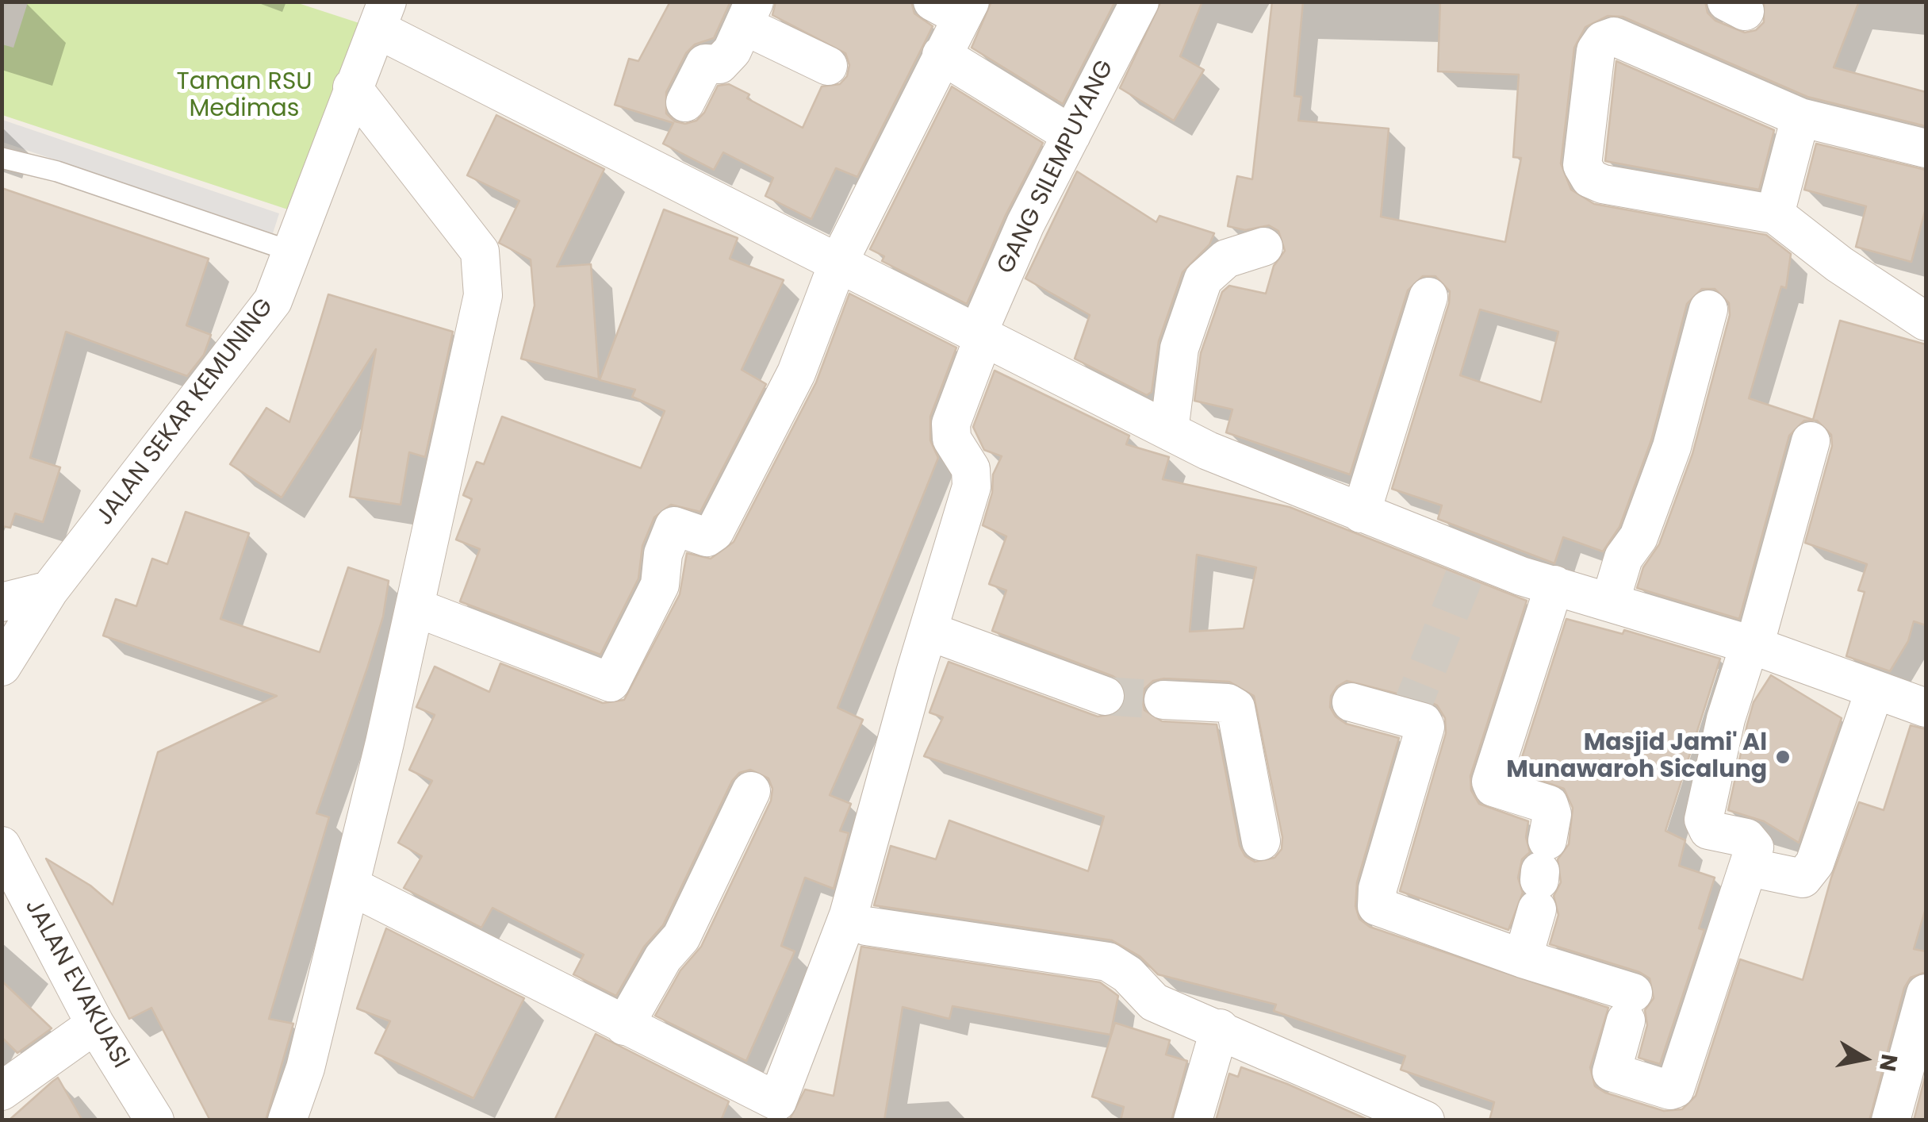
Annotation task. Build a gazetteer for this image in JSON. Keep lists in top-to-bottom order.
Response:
{
  "streets": {
    "street": ["GANG SILEMPUYANG", "JALAN SEKAR KEMUNING", "JALAN EVAKUASI"]
  },
  "parks": ["Taman RSU Medimas"],
  "places": ["Masjid Jami' Al Munawaroh Sicalung"],
  "north": "right"
}
